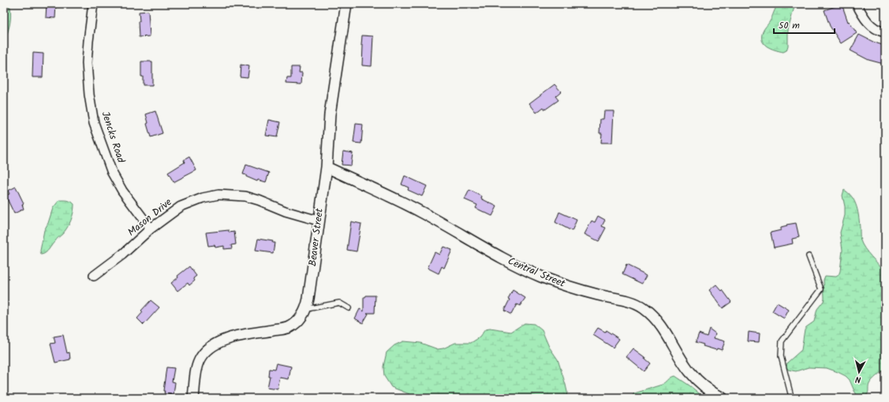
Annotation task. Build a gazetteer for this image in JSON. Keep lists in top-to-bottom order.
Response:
{
  "streets": {
    "street": [
      "Jencks Road",
      "Mason Drive",
      "Beaver Street",
      "Central Street"
    ]
  },
  "crossings": [
    ["Jencks Road", "Mason Drive"],
    ["Mason Drive", "Beaver Street"],
    ["Beaver Street", "Central Street"]
  ],
  "scale_bar": "50 m",
  "north": "bottom"
}
